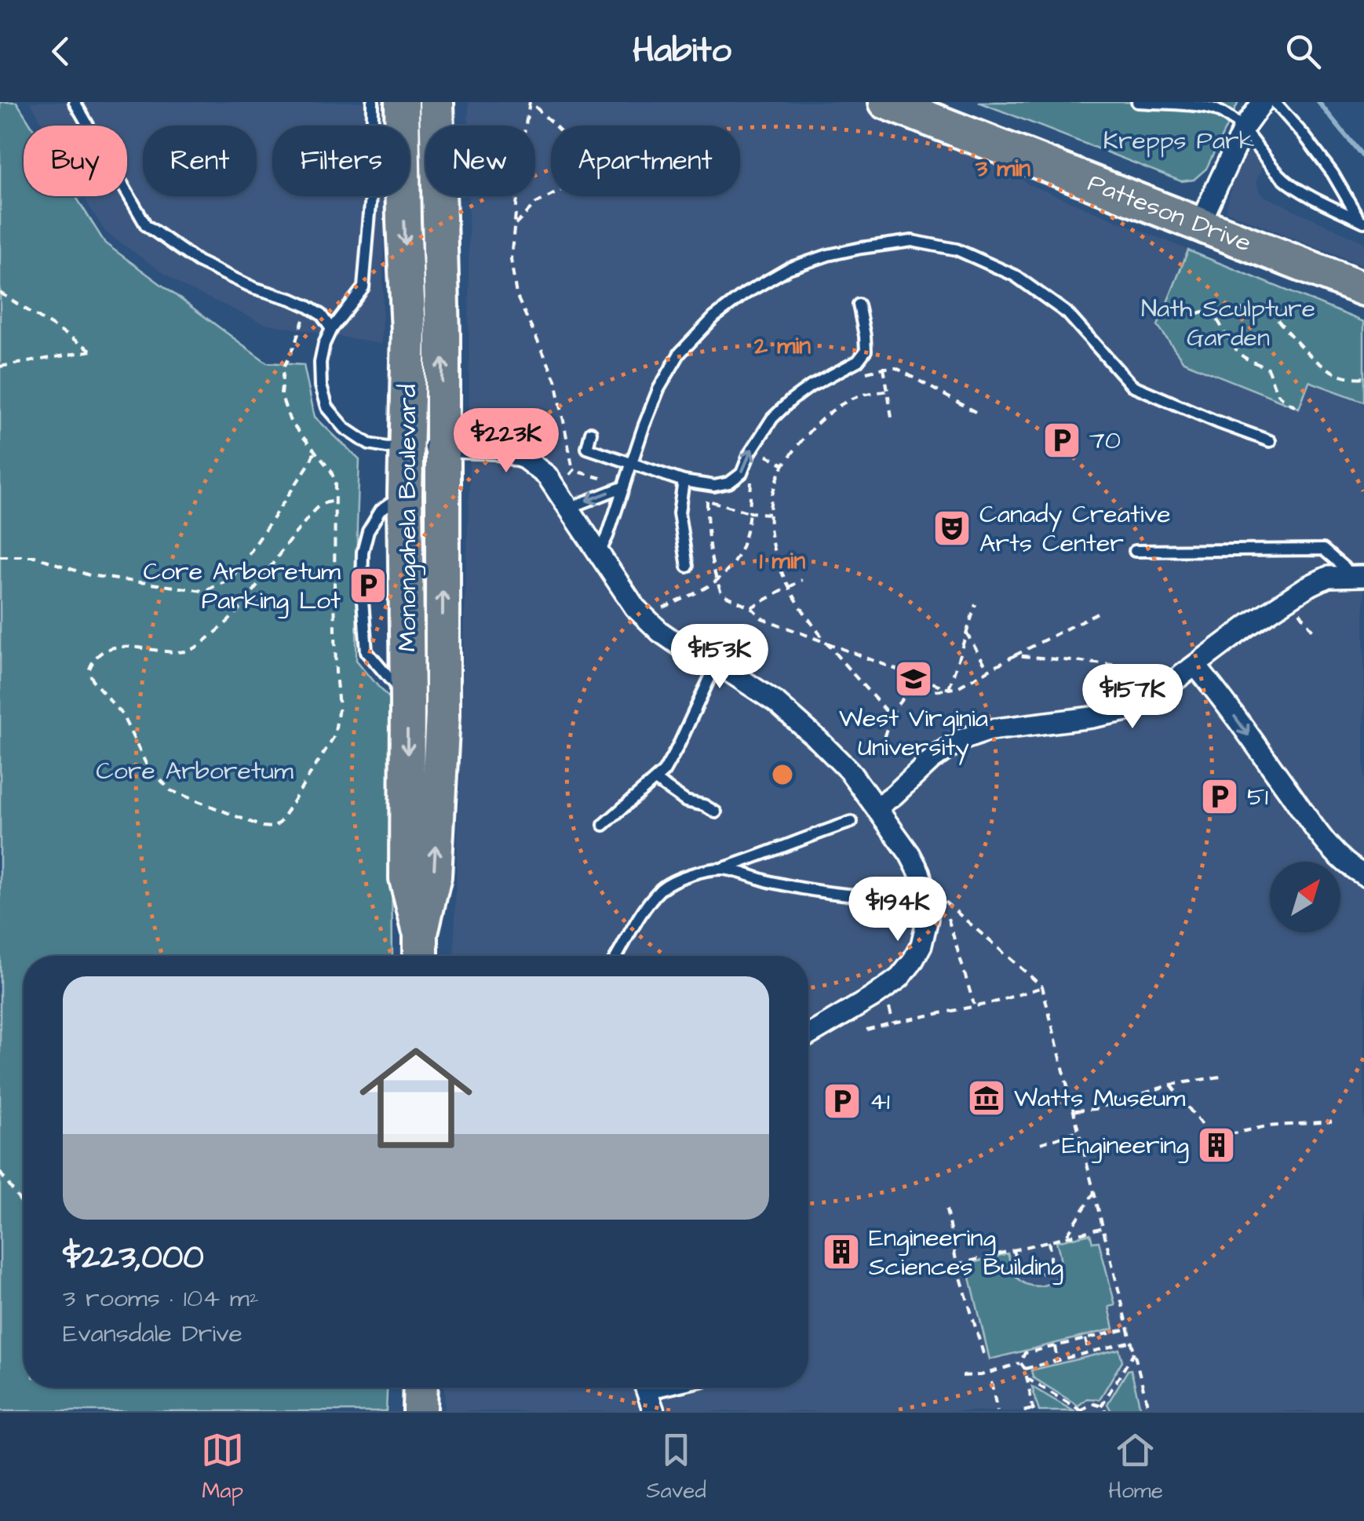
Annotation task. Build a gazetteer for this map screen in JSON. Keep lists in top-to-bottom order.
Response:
{
  "streets": {
    "main road": ["Patteson Drive", "Monongahela Boulevard"]
  },
  "parks": ["Krepps Park", "Nath Sculpture Garden", "Core Arboretum"],
  "places": {
    "parking": [
      "70",
      "Core Arboretum Parking Lot",
      "51",
      "41"
    ],
    "theatre": ["Canady Creative Arts Center"],
    "school or university": ["West Virginia University"],
    "museum": ["Watts Museum"],
    "building": ["Engineering", "Engineering Sciences Building"]
  },
  "north": "top right",
  "page": {
    "header": "Habito",
    "chip": [
      "Buy",
      "Rent",
      "Filters",
      "New",
      "Apartment"
    ],
    "price": [
      "$223K",
      "$153K",
      "$157K",
      "$194K"
    ],
    "list": [
      {
        "name": "$223,000",
        "note": "3 rooms · 104 m² · Evansdale Drive"
      }
    ],
    "tabs": ["Map", "Saved", "Home"]
  },
  "rings": ["3 min", "2 min", "1 min"]
}
